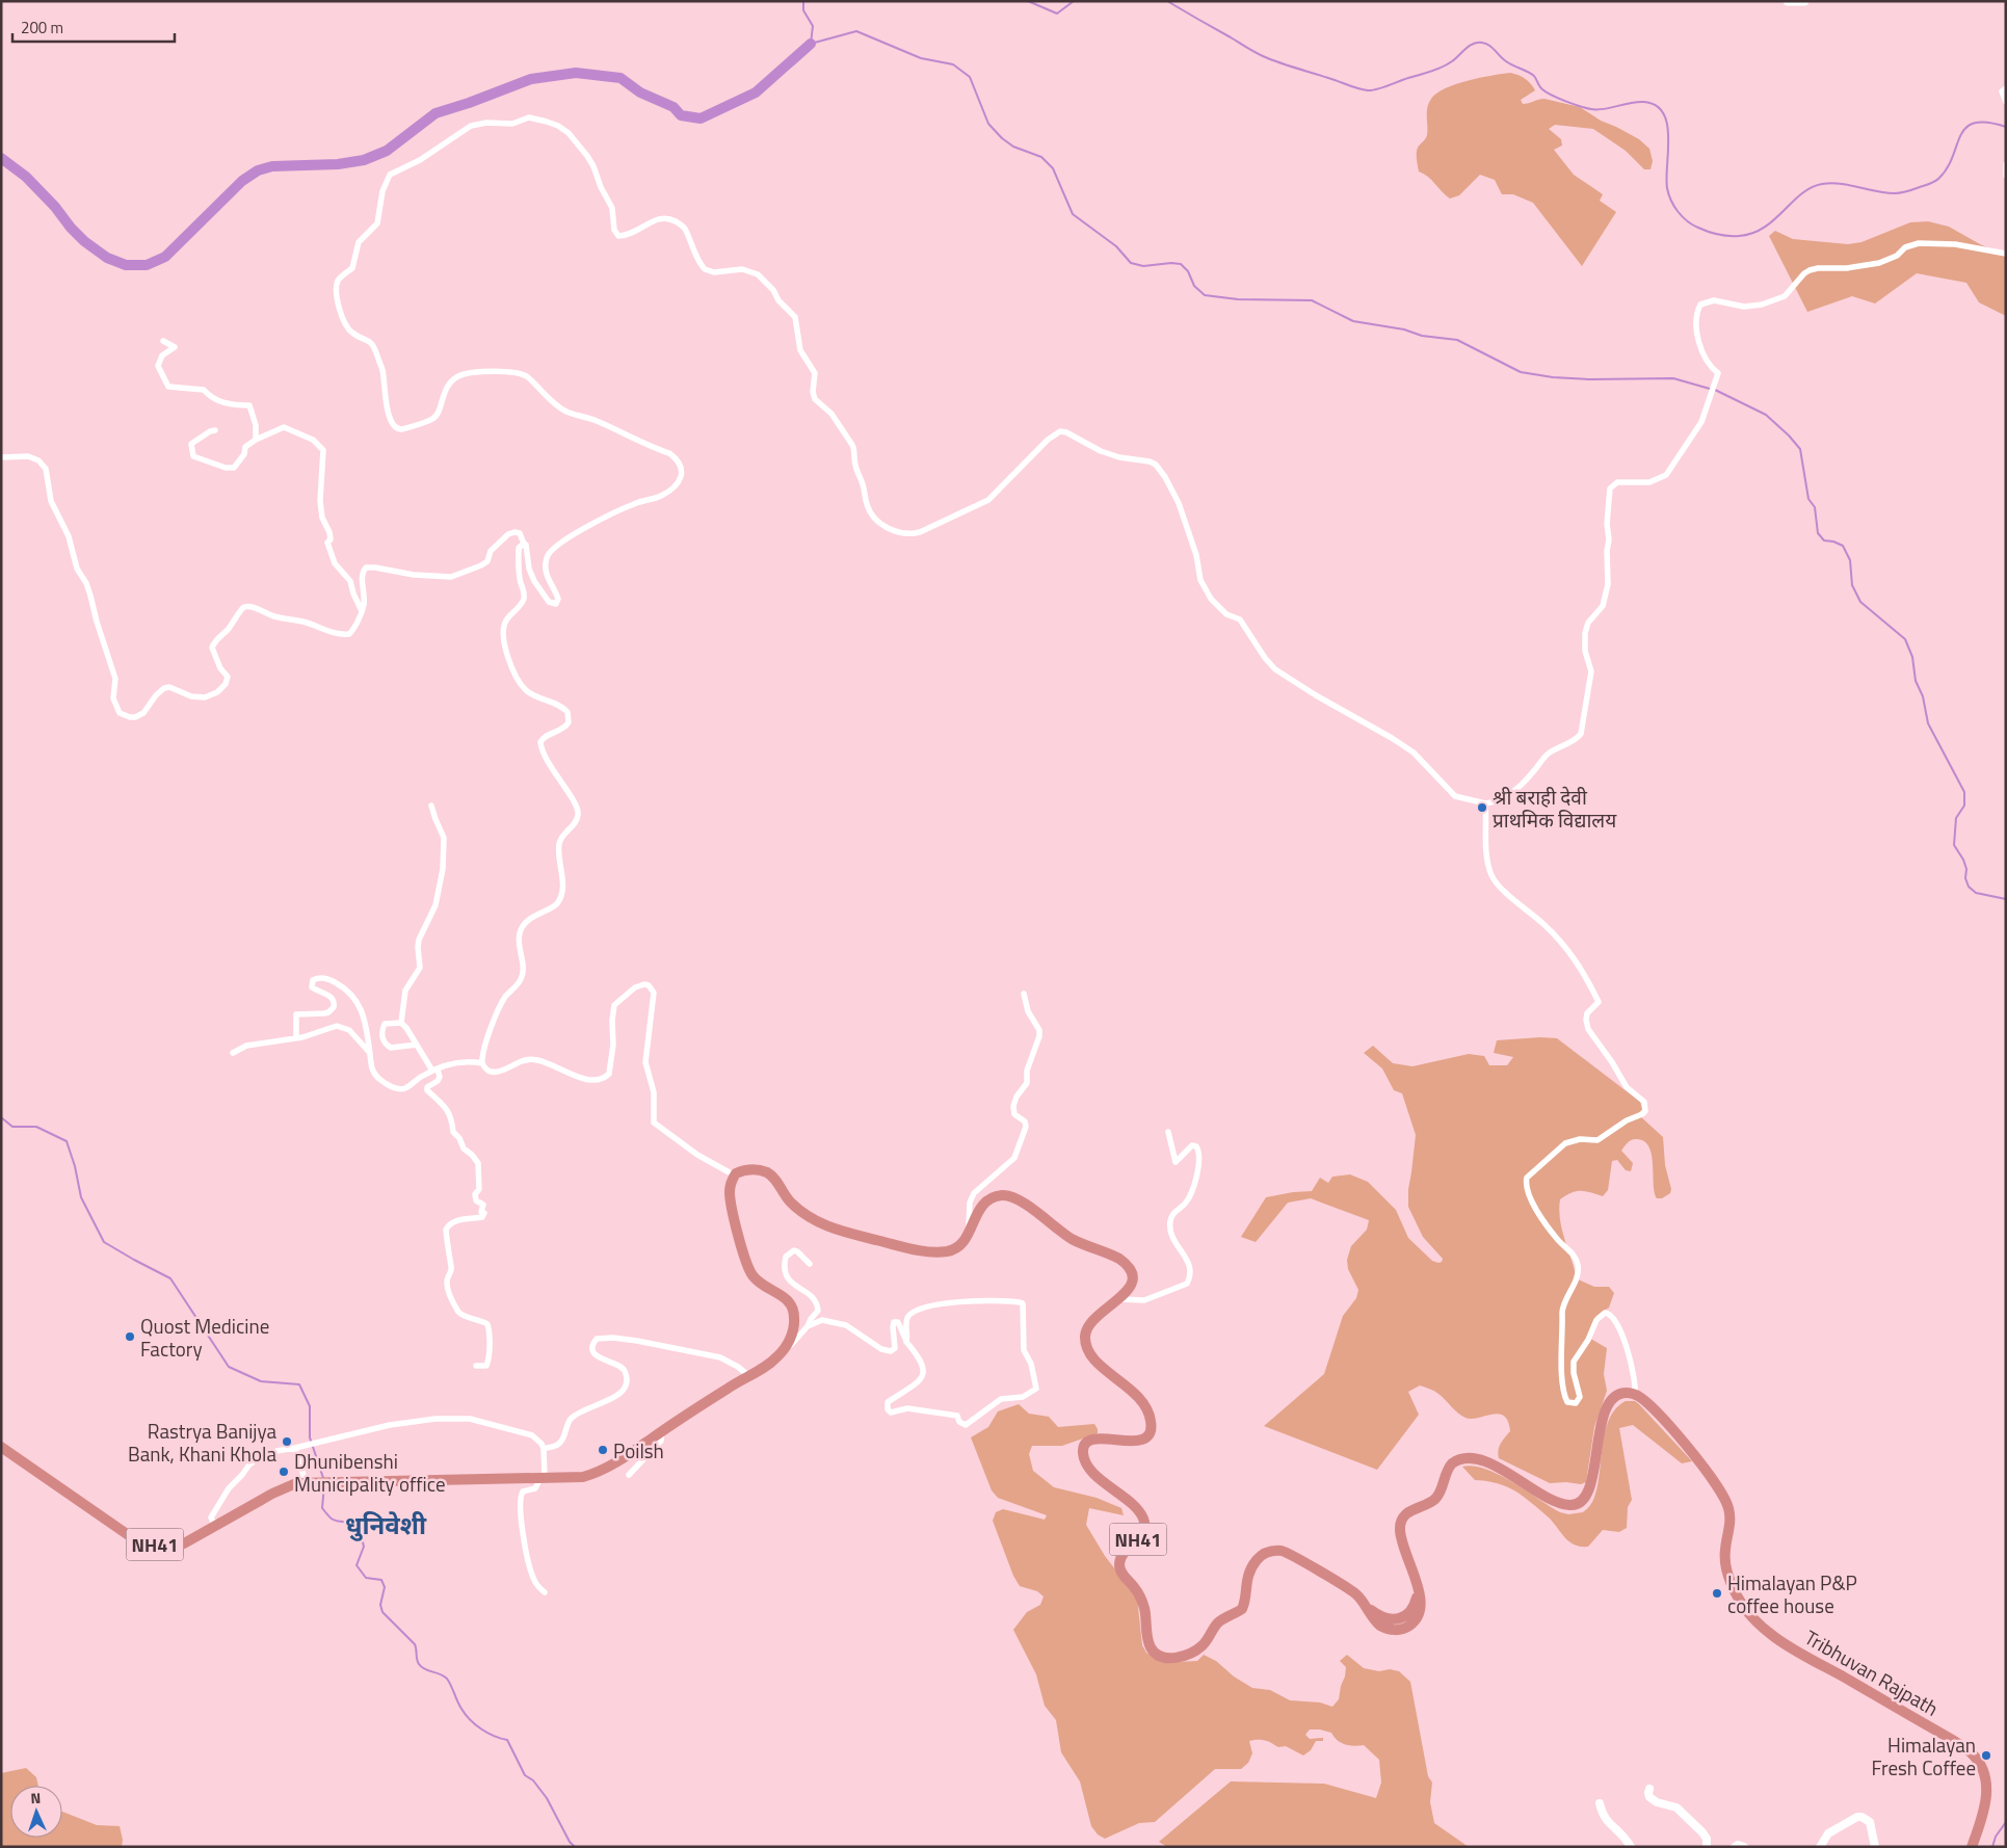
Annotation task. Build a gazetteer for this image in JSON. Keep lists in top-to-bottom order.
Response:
{
  "streets": {
    "highway": ["NH41", "Tribhuvan Rajpath"]
  },
  "crossings": [
    ["NH41", "Tribhuvan Rajpath"]
  ],
  "districts": ["धुनिवेशी"],
  "places": [
    "श्री बराही देवी प्राथमिक विद्यालय",
    "Quost Medicine Factory",
    "Rastrya Banijya Bank, Khani Khola",
    "Poilsh",
    "Dhunibenshi Municipality office",
    "Himalayan P&P coffee house",
    "Himalayan Fresh Coffee"
  ],
  "scale_bar": "200 m",
  "north": "top"
}
